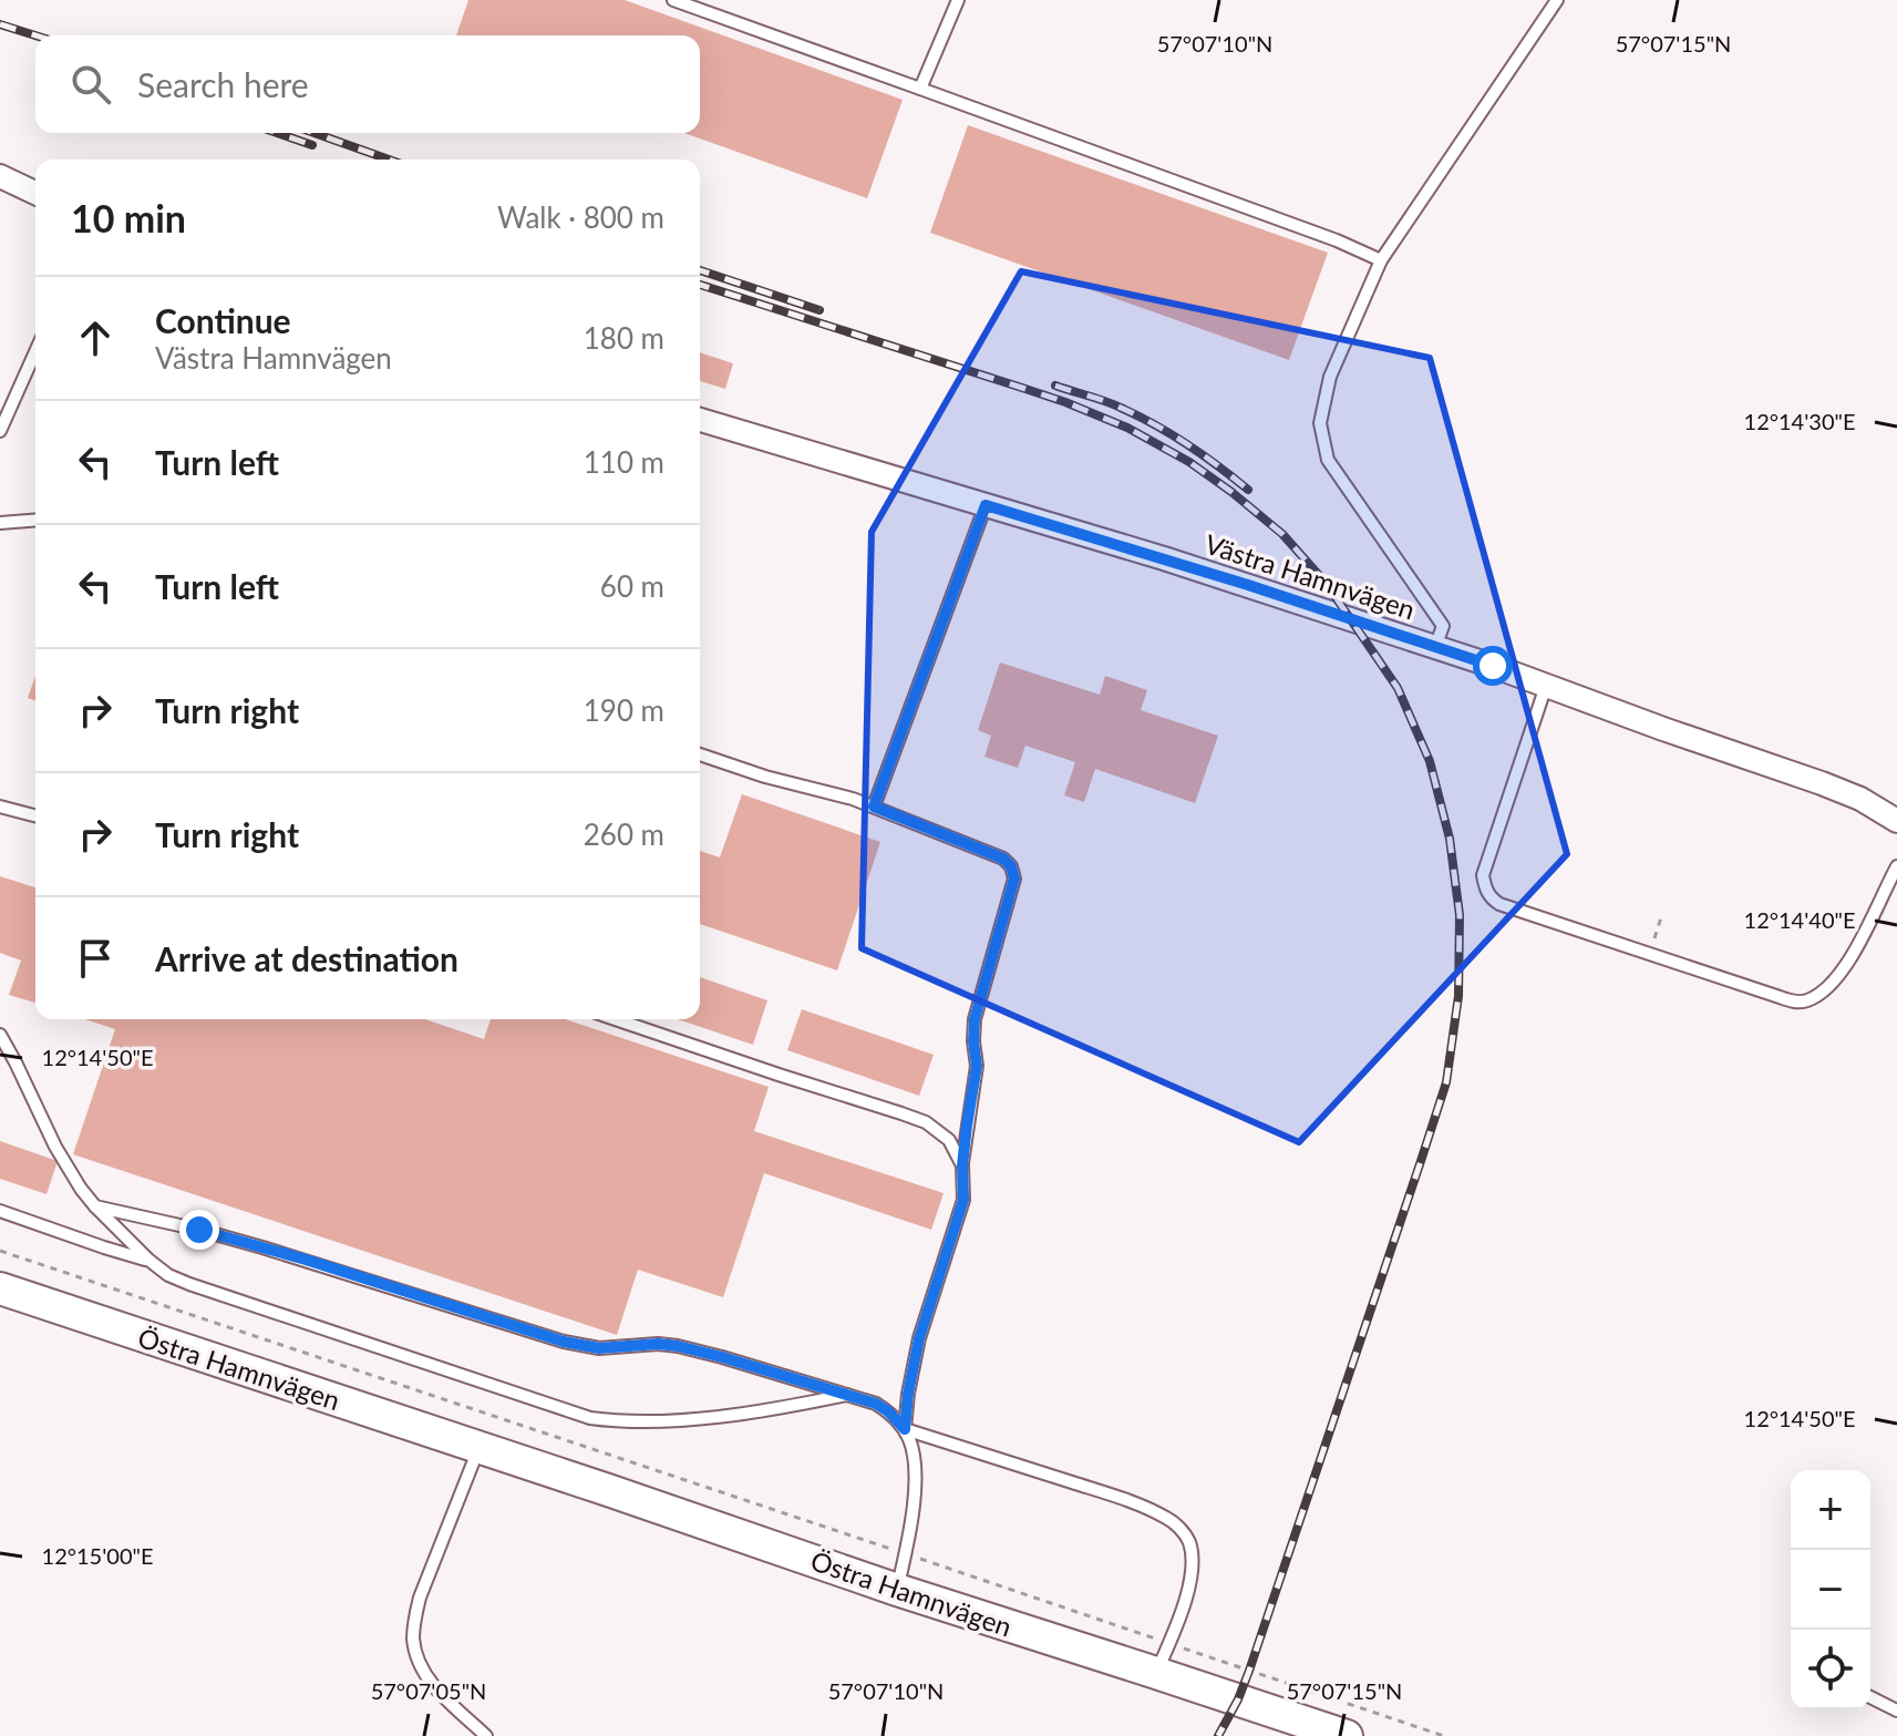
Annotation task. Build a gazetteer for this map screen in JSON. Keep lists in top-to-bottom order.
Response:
{
  "streets": {
    "street": ["Västra Hamnvägen", "Östra Hamnvägen"]
  },
  "page": {
    "search": "Search here",
    "heading": ["10 min", "Walk · 800 m"],
    "list": [
      ["Continue", "Västra Hamnvägen", "180 m"],
      ["Turn left", "110 m"],
      ["Turn left", "60 m"],
      ["Turn right", "190 m"],
      ["Turn right", "260 m"],
      "Arrive at destination"
    ],
    "map_buttons": ["+", "−"]
  },
  "coordinates": [
    "57°07'10\"N",
    "57°07'15\"N",
    "12°14'30\"E",
    "12°14'40\"E",
    "12°14'50\"E",
    "12°15'00\"E",
    "57°07'05\"N"
  ]
}
